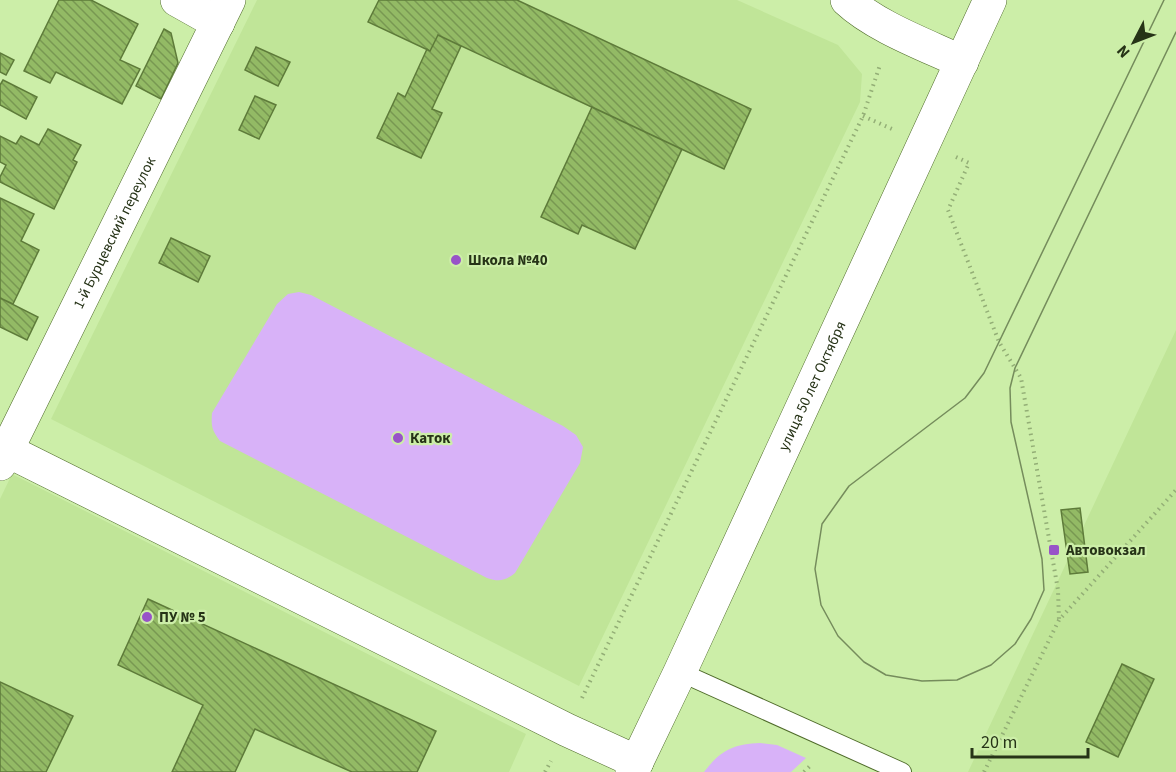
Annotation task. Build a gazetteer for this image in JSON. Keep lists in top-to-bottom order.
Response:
{
  "streets": {
    "street": ["1-й Бурцевский переулок", "улица 50 лет Октября"]
  },
  "places": {
    "other": ["Школа №40", "Каток", "ПУ № 5"],
    "transit": ["Автовокзал"]
  },
  "scale_bar": "20 m",
  "north": "bottom left"
}
